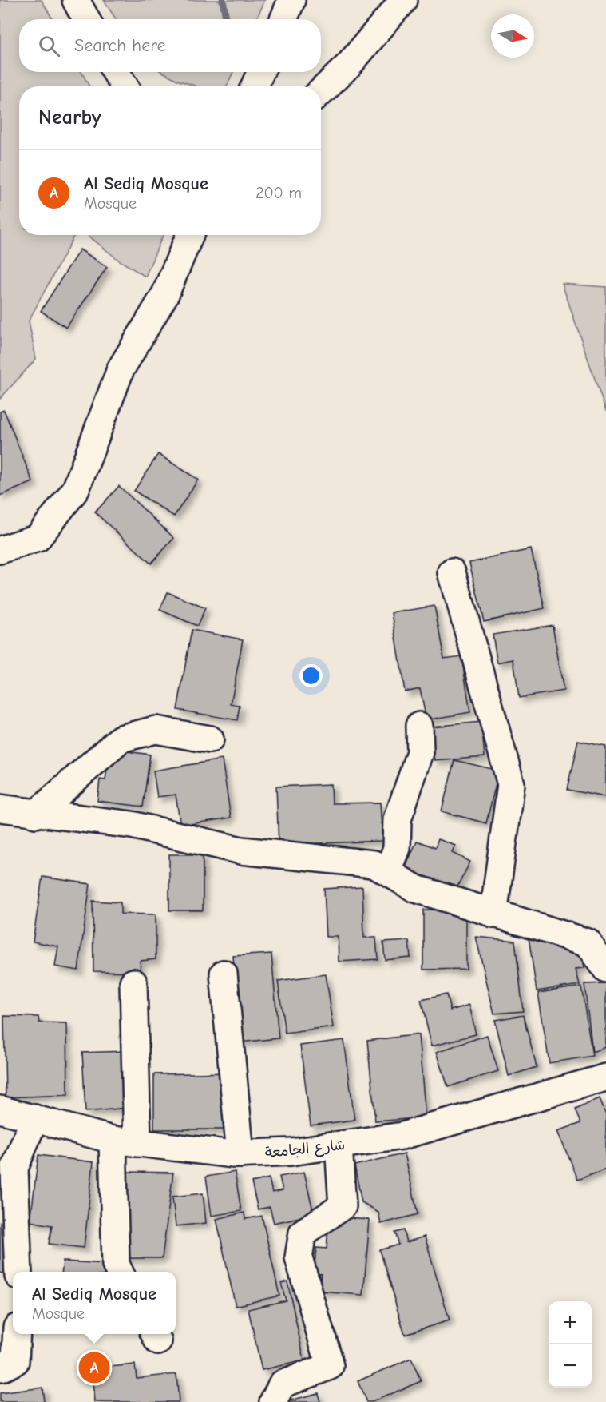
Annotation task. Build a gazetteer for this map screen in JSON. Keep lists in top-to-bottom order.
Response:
{
  "streets": {
    "street": ["شارع الجامعة"]
  },
  "north": "right",
  "page": {
    "search": "Search here",
    "heading": "Nearby",
    "list": [
      {
        "mark": "A",
        "name": "Al Sediq Mosque",
        "note": "Mosque",
        "value": "200 m"
      }
    ],
    "popup": ["Al Sediq Mosque", "Mosque"],
    "map_buttons": ["+", "−"],
    "pins": "A"
  }
}
